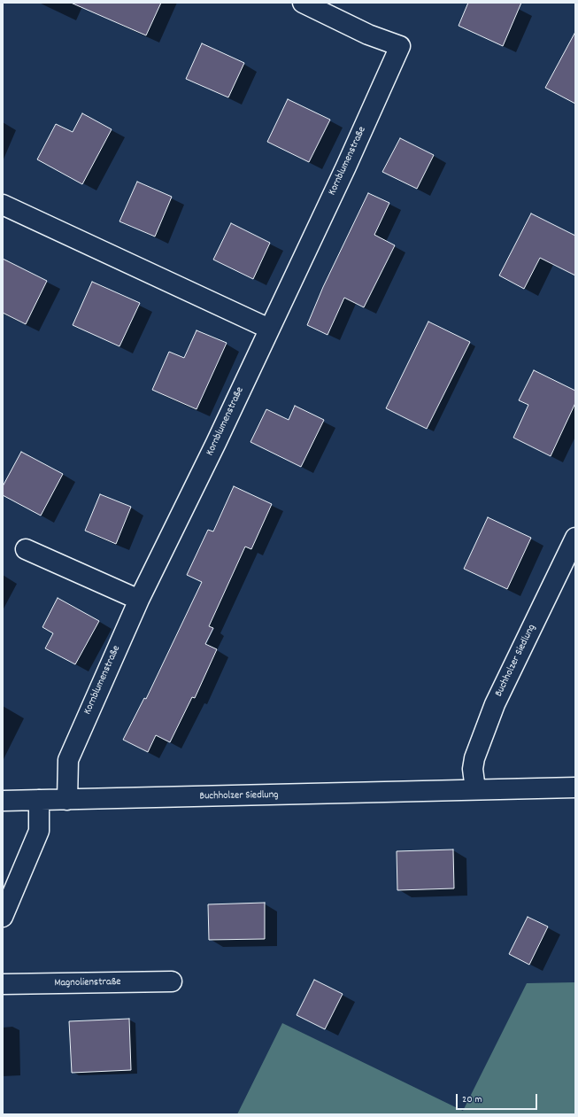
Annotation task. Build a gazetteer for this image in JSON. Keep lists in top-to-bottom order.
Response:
{
  "streets": {
    "street": ["Kornblumenstraße", "Buchholzer Siedlung", "Magnolienstraße"]
  },
  "crossings": [
    ["Kornblumenstraße", "Buchholzer Siedlung"]
  ],
  "scale_bar": "20 m"
}
